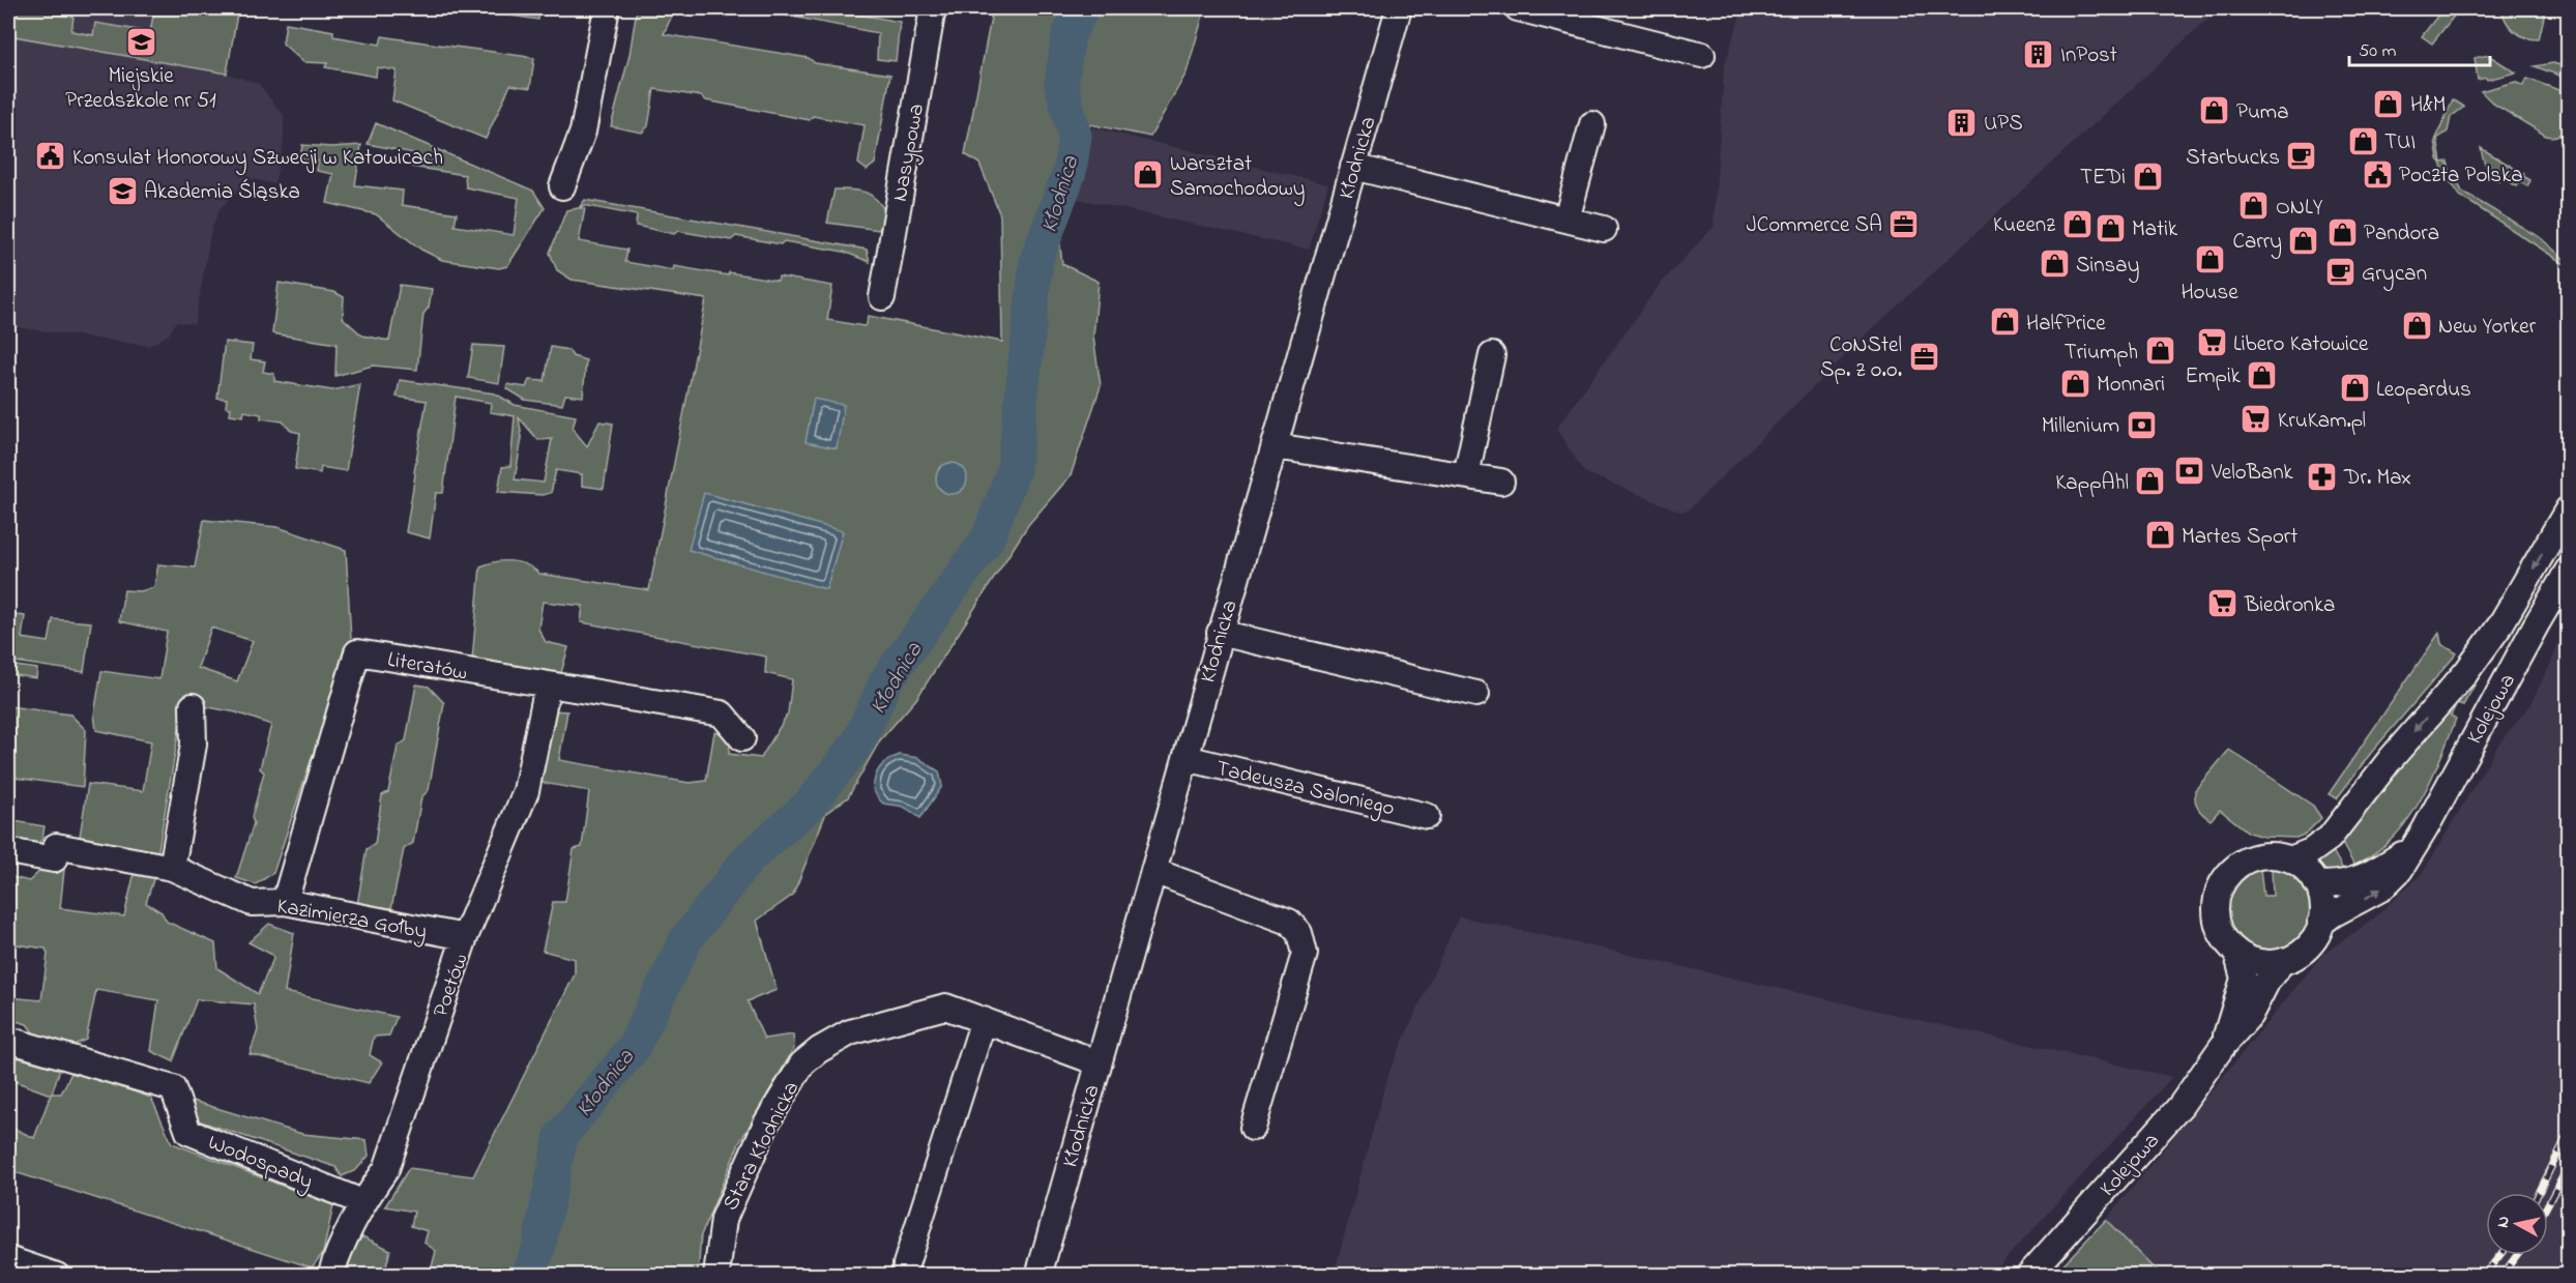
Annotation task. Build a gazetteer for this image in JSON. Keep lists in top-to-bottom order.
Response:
{
  "streets": {
    "street": [
      "Nasypowa",
      "Kłodnicka",
      "Literatów",
      "Kolejowa",
      "Tadeusza Saloniego",
      "Kazimierza Gołby",
      "Poetów",
      "Stara Kłodnicka",
      "Wodospady"
    ]
  },
  "crossings": [
    ["Kłodnicka", "Tadeusza Saloniego"],
    ["Kłodnicka", "Stara Kłodnicka"],
    ["Literatów", "Kazimierza Gołby"],
    ["Literatów", "Poetów"],
    ["Kazimierza Gołby", "Poetów"],
    ["Poetów", "Wodospady"]
  ],
  "water": ["Kłodnica"],
  "places": {
    "school or university": ["Miejskie Przedszkole nr 51", "Akademia Śląska"],
    "building": ["InPost", "UPS"],
    "shop": [
      "H&M",
      "Puma",
      "TUI",
      "Warsztat Samochodowy",
      "TEDi",
      "ONLY",
      "Kueenz",
      "Matik",
      "Pandora",
      "Carry",
      "House",
      "Sinsay",
      "HalfPrice",
      "New Yorker",
      "Triumph",
      "Empik",
      "Monnari",
      "Leopardus",
      "KappAhl",
      "Martes Sport"
    ],
    "public building": ["Konsulat Honorowy Szwecji w Katowicach", "Poczta Polska"],
    "cafe": ["Starbucks", "Grycan"],
    "office": ["JCommerce SA", "CoNStel Sp. z o.o."],
    "supermarket": ["Libero Katowice", "KruKam.pl", "Biedronka"],
    "bank": ["Millenium", "VeloBank"],
    "pharmacy": ["Dr. Max"]
  },
  "scale_bar": "50 m",
  "north": "left"
}
